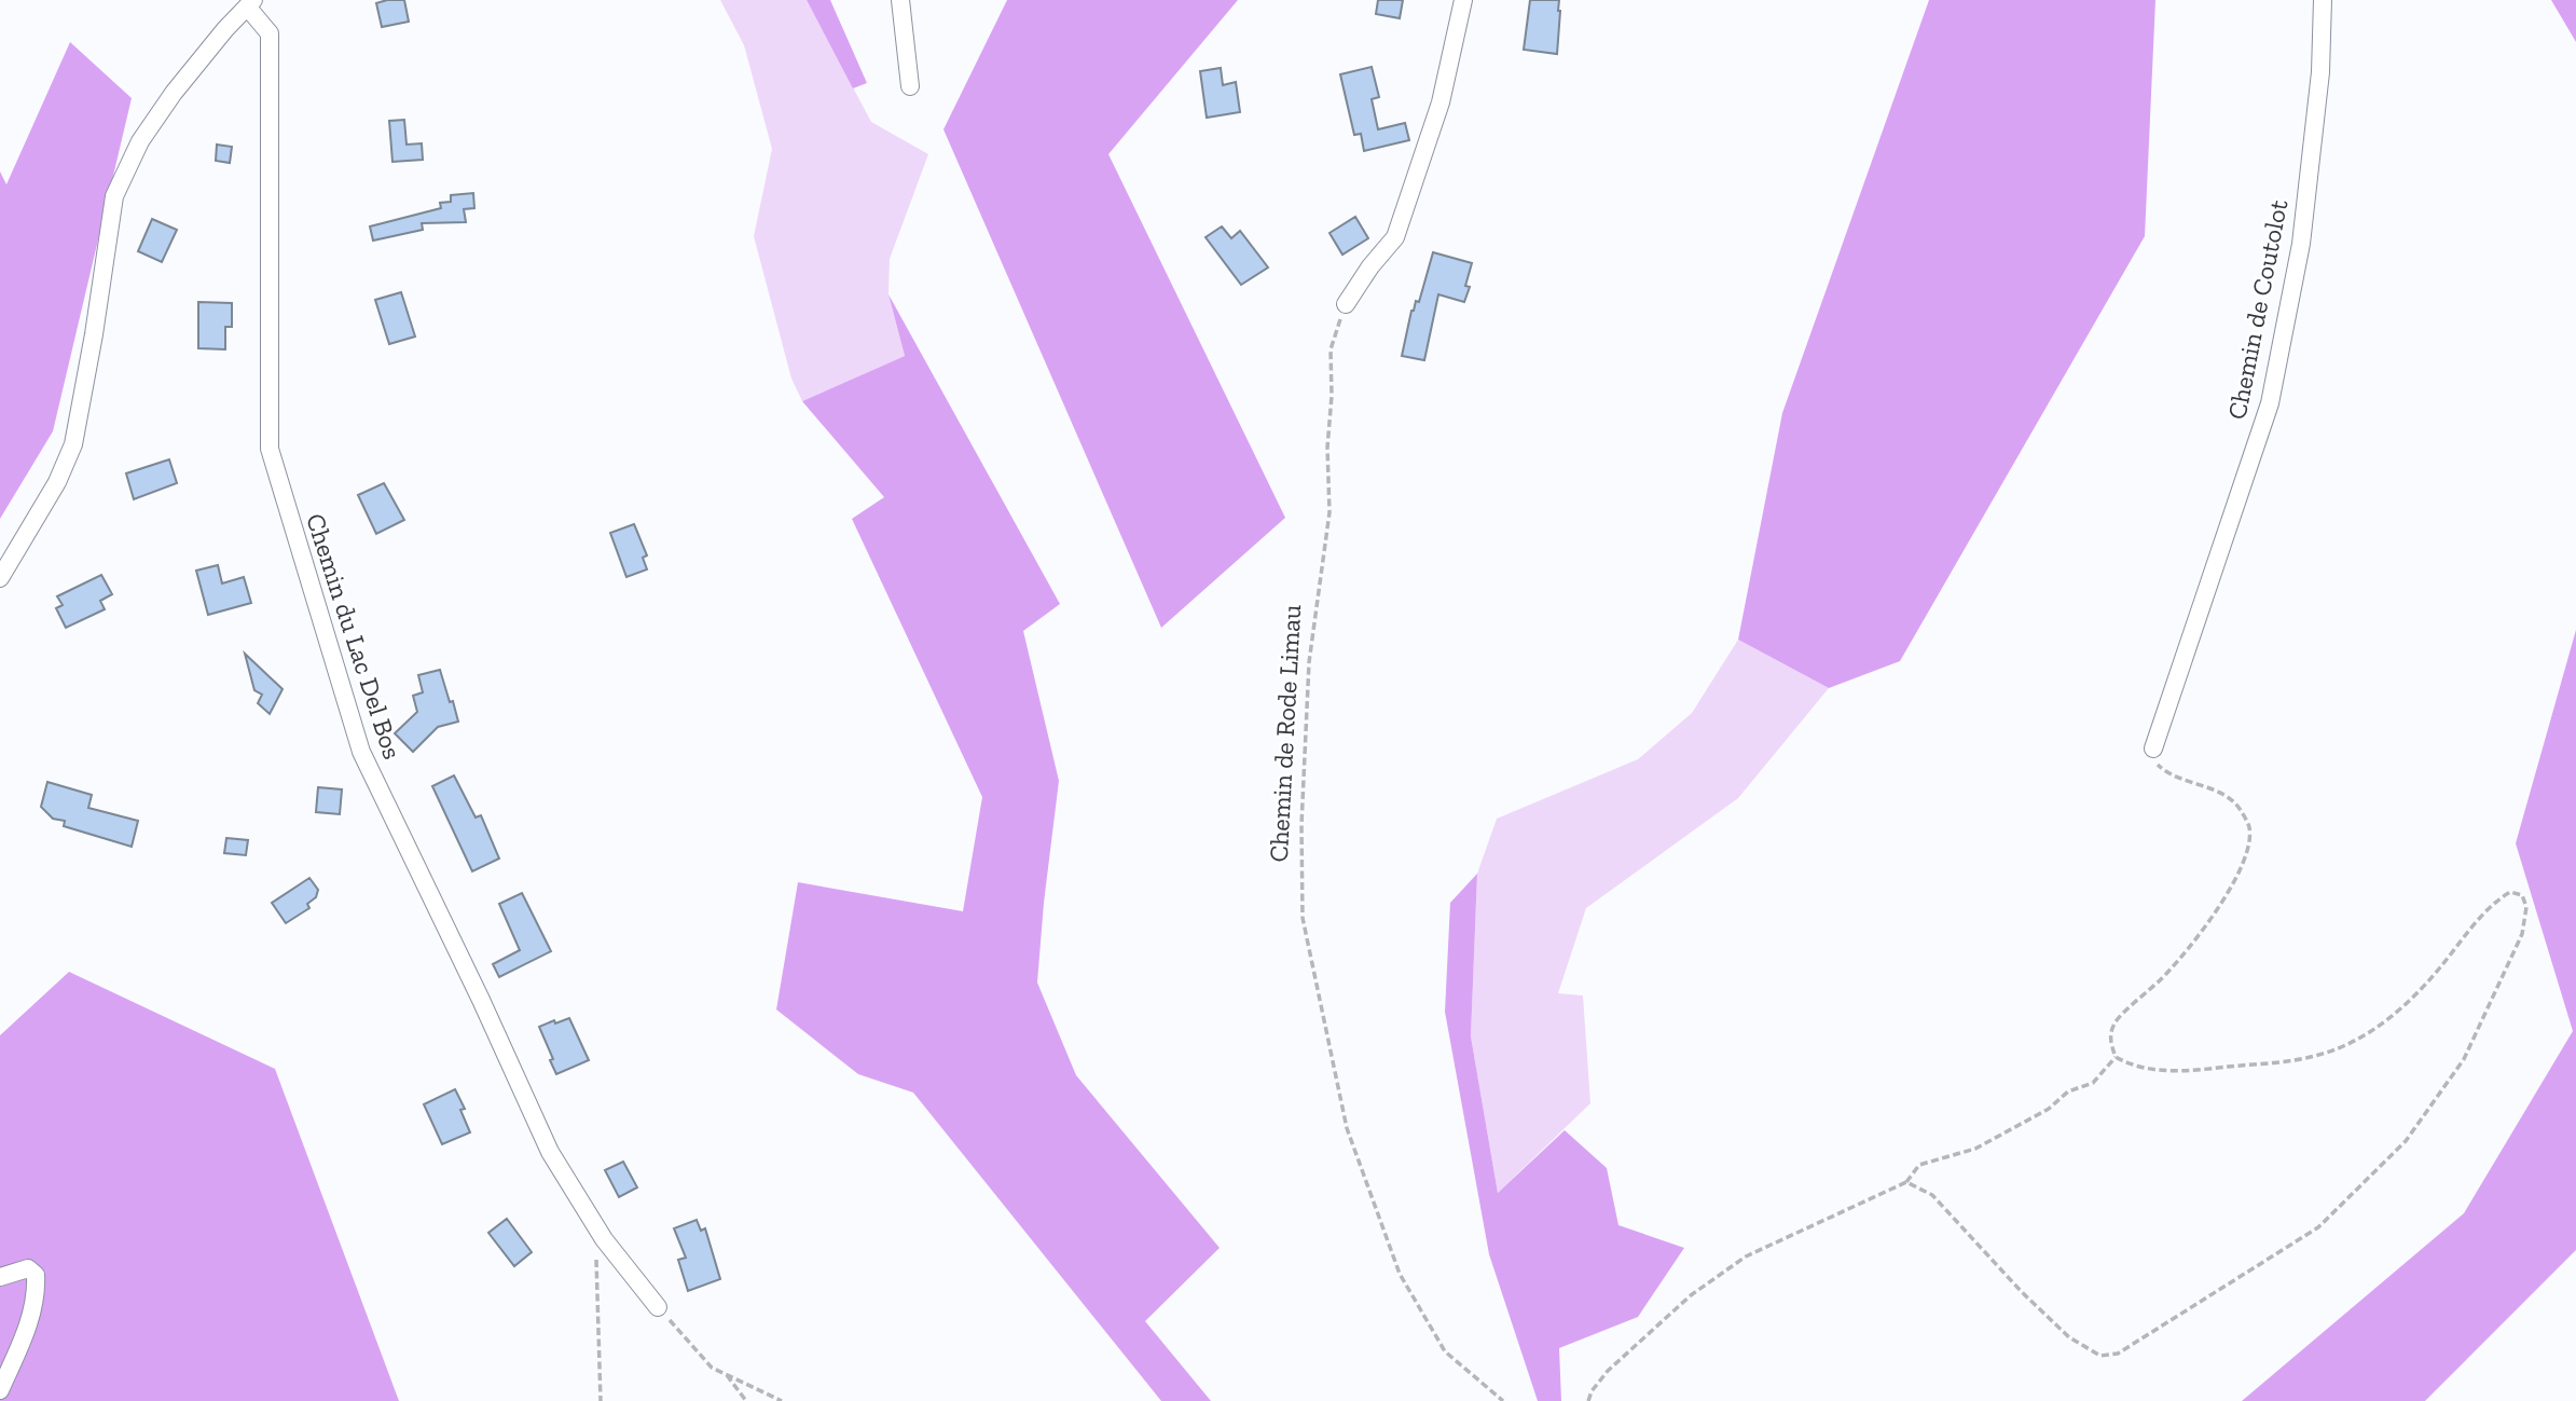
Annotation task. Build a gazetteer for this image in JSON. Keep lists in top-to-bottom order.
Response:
{
  "streets": {
    "street": ["Chemin de Coutolot", "Chemin du Lac Del Bos"],
    "path": ["Chemin de Rode Limau"]
  }
}
